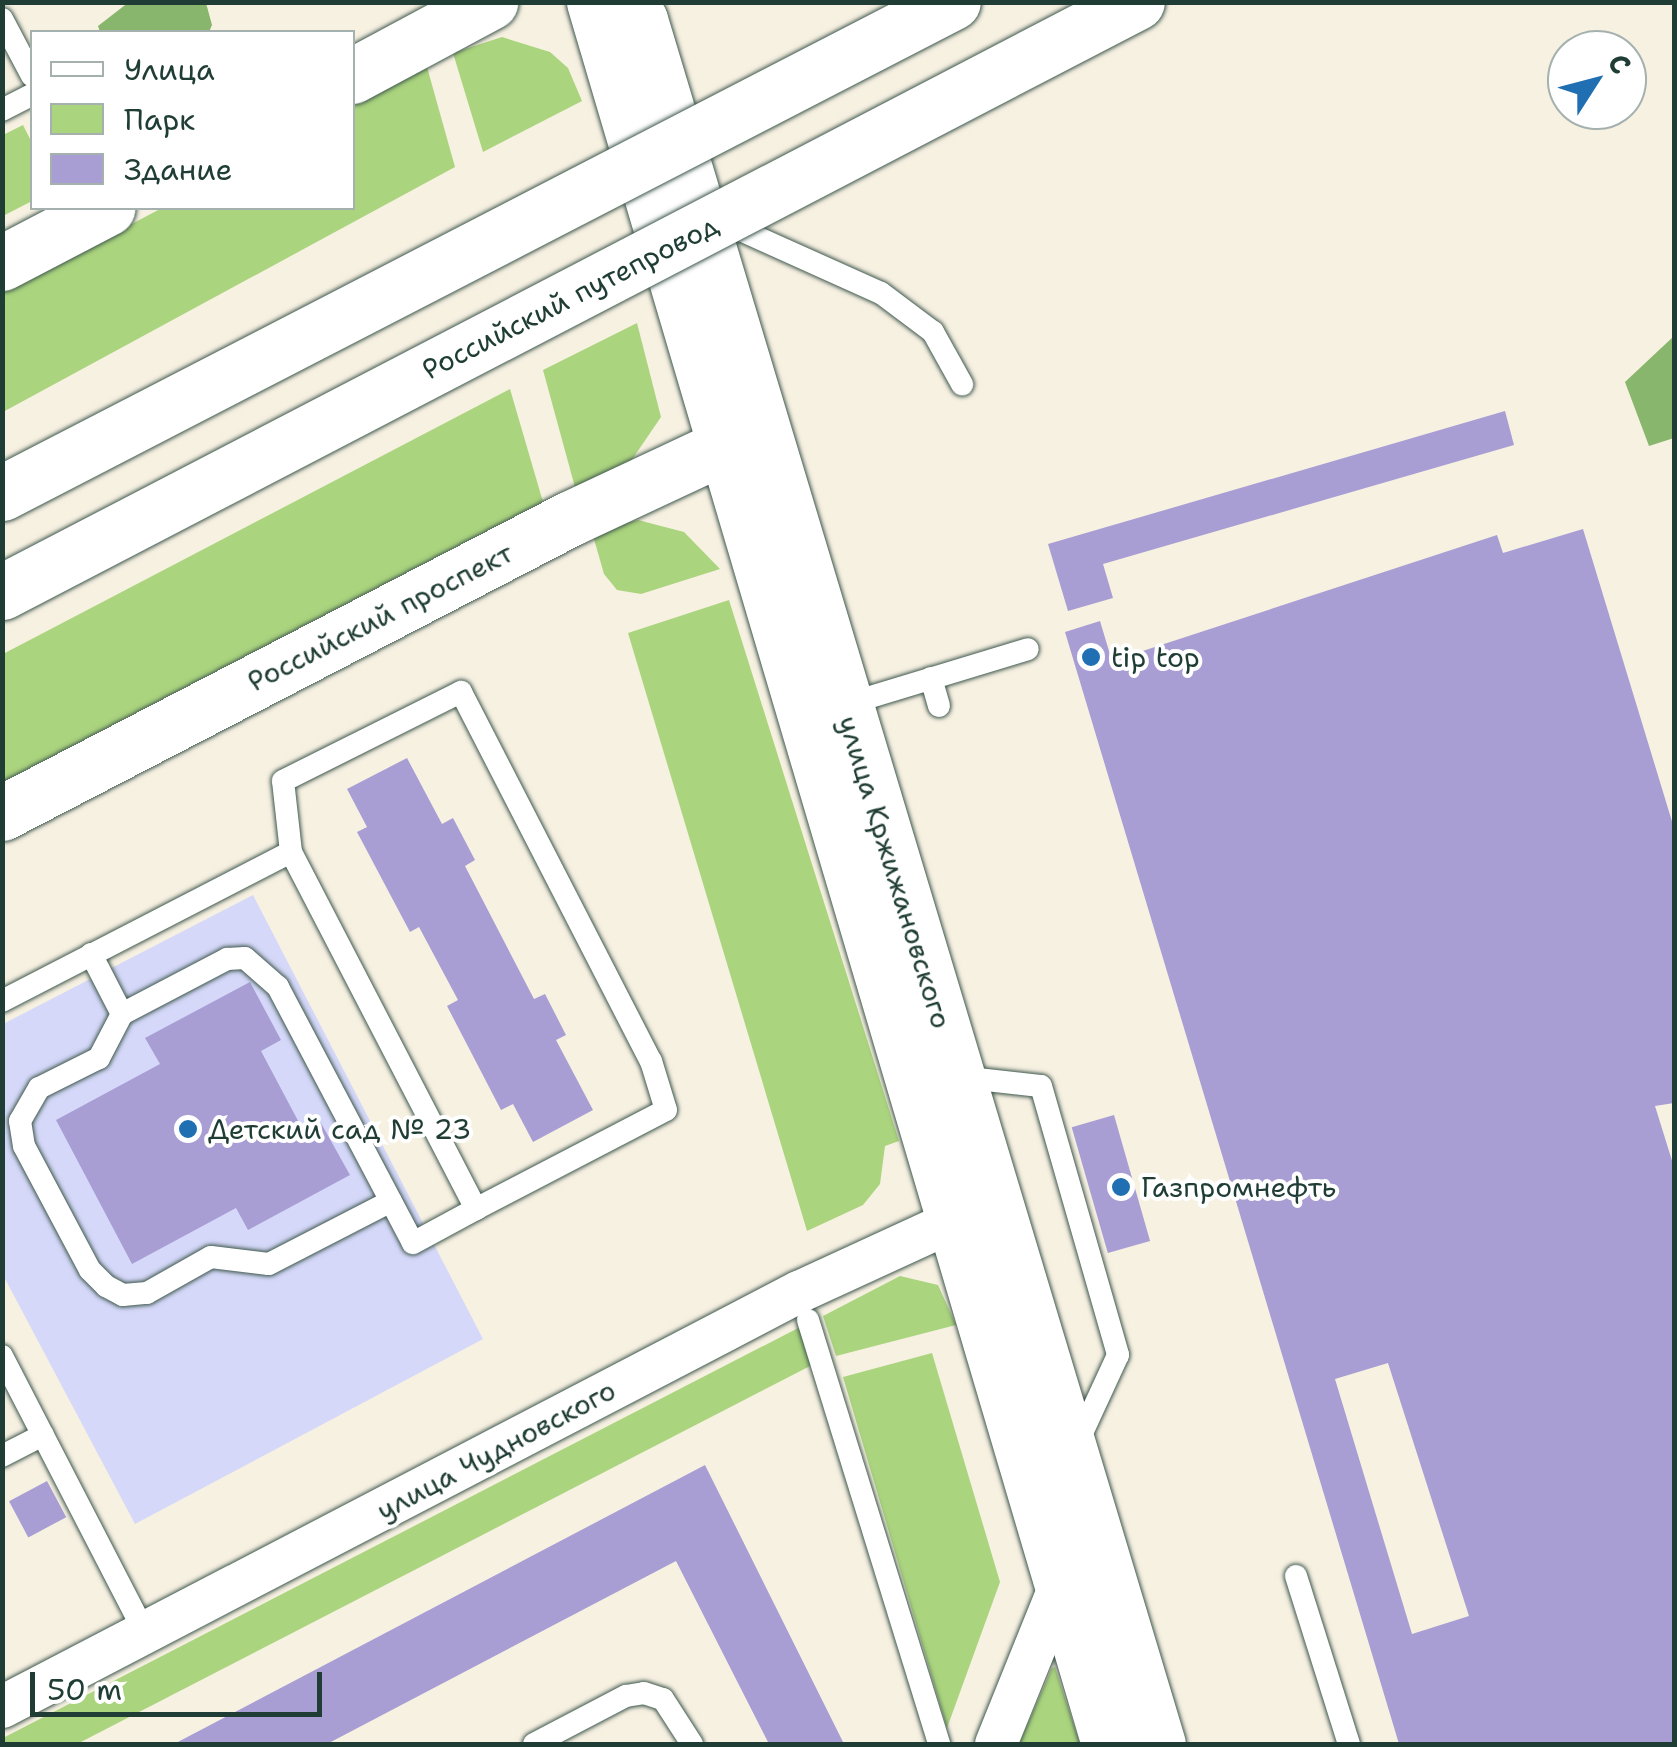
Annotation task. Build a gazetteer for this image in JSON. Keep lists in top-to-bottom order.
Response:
{
  "streets": {
    "street": [
      "Российский путепровод",
      "Российский проспект",
      "улица Кржижановского",
      "улица Чудновского"
    ]
  },
  "crossings": [
    ["Российский проспект", "улица Кржижановского"],
    ["улица Кржижановского", "улица Чудновского"]
  ],
  "places": ["tip top", "Детский сад № 23", "Газпромнефть"],
  "legend": ["Улица", "Парк", "Здание"],
  "scale_bar": "50 m",
  "north": "top right"
}
